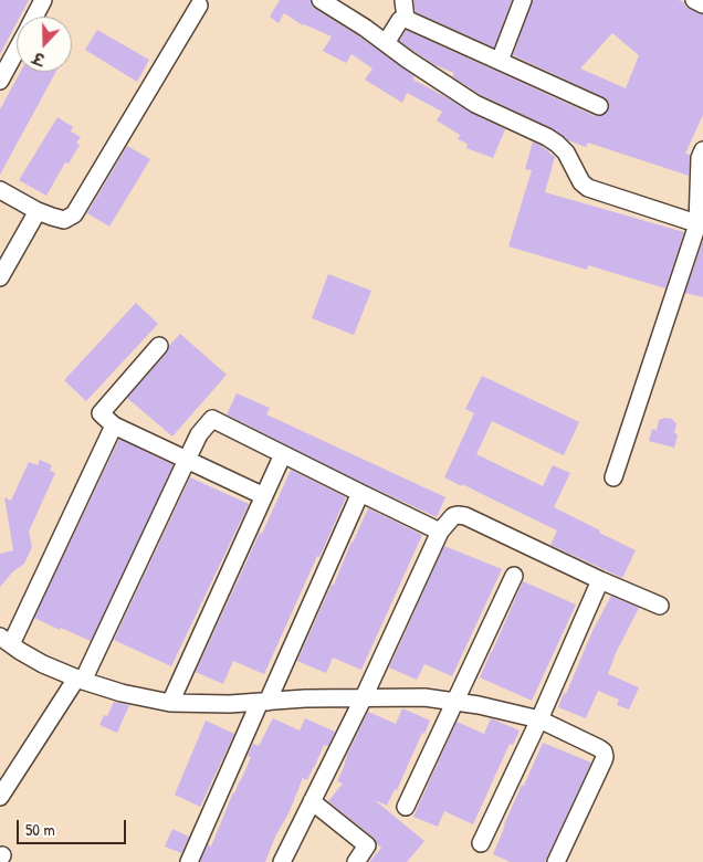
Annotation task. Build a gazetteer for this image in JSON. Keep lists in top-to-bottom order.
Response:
{
  "scale_bar": "50 m",
  "north": "bottom"
}
